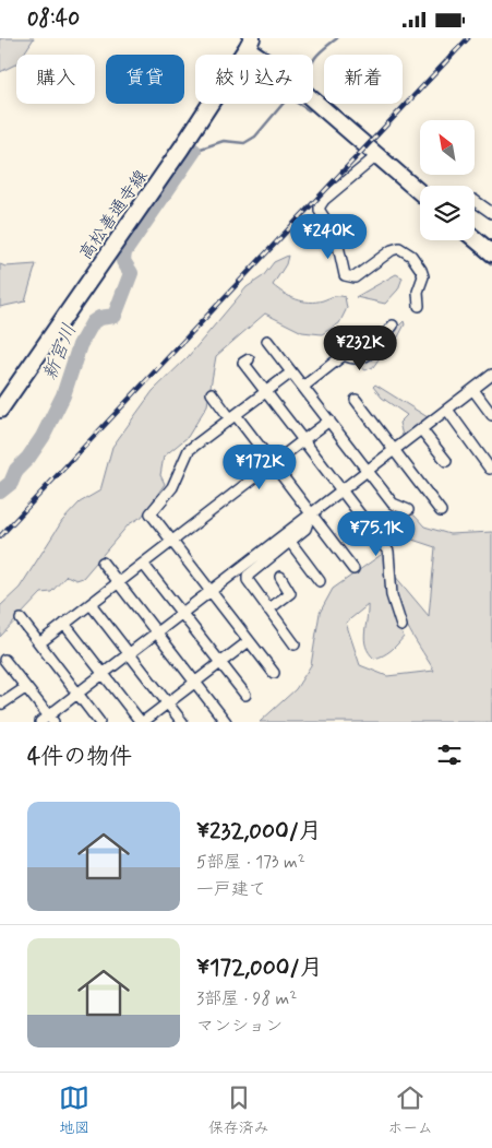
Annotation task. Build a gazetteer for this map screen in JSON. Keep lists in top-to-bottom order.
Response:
{
  "streets": {
    "main road": ["高松善通寺線"]
  },
  "water": ["新宮川"],
  "north": "top left",
  "page": {
    "status": "08:40",
    "chip": [
      "購入",
      "賃貸",
      "絞り込み",
      "新着"
    ],
    "price": [
      "¥240K",
      "¥232K",
      "¥172K",
      "¥75.1K"
    ],
    "heading": "4件の物件",
    "list": [
      {
        "name": "¥232,000/月",
        "note": "5部屋 · 173 m² · 一戸建て"
      },
      {
        "name": "¥172,000/月",
        "note": "3部屋 · 98 m² · マンション"
      }
    ],
    "tabs": ["地図", "保存済み", "ホーム"]
  }
}
